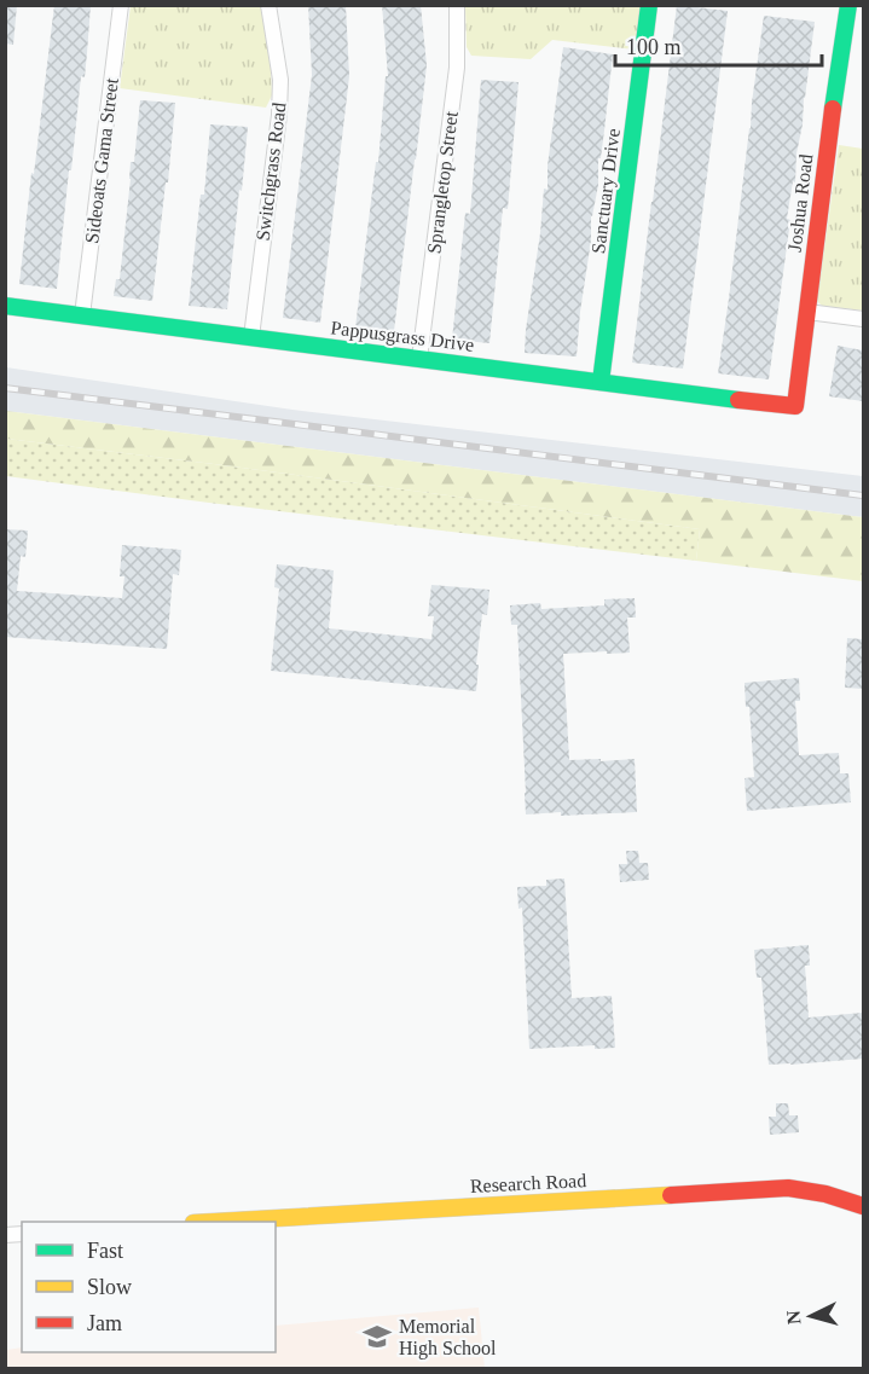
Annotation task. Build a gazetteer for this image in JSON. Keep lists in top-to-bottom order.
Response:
{
  "streets": {
    "street": [
      "Sideoats Gama Street",
      "Switchgrass Road",
      "Sprangletop Street",
      "Sanctuary Drive",
      "Joshua Road",
      "Pappusgrass Drive",
      "Research Road"
    ]
  },
  "crossings": [
    ["Sideoats Gama Street", "Pappusgrass Drive"],
    ["Switchgrass Road", "Pappusgrass Drive"],
    ["Sprangletop Street", "Pappusgrass Drive"],
    ["Sanctuary Drive", "Pappusgrass Drive"],
    ["Joshua Road", "Pappusgrass Drive"]
  ],
  "places": {
    "school or university": ["Memorial High School"]
  },
  "legend": ["Fast", "Slow", "Jam"],
  "scale_bar": "100 m",
  "north": "left"
}
